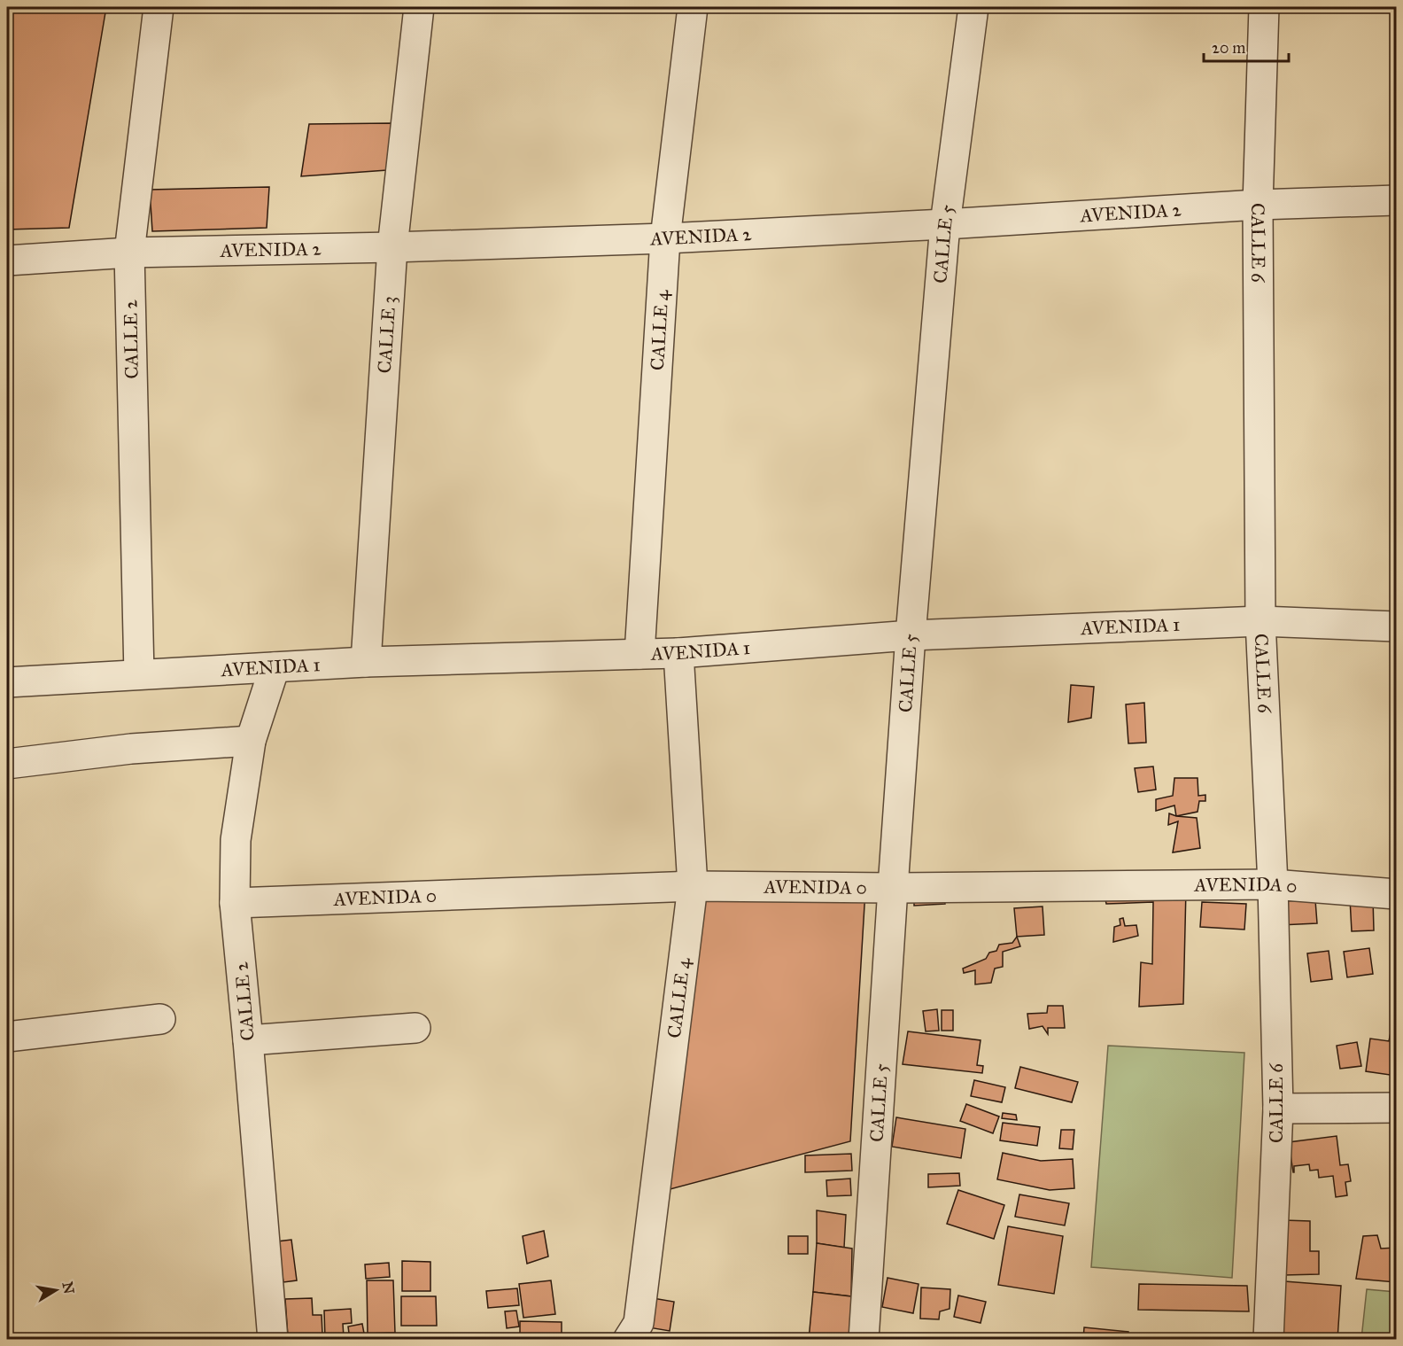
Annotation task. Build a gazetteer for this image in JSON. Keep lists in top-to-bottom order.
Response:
{
  "streets": {
    "street": [
      "AVENIDA 2",
      "CALLE 5",
      "CALLE 6",
      "CALLE 4",
      "CALLE 3",
      "CALLE 2",
      "AVENIDA 1",
      "AVENIDA 0"
    ]
  },
  "crossings": [
    ["AVENIDA 2", "CALLE 5"],
    ["AVENIDA 2", "CALLE 6"],
    ["AVENIDA 2", "CALLE 4"],
    ["AVENIDA 2", "CALLE 3"],
    ["AVENIDA 2", "CALLE 2"],
    ["CALLE 5", "AVENIDA 1"],
    ["CALLE 5", "AVENIDA 0"],
    ["CALLE 6", "AVENIDA 1"],
    ["CALLE 6", "AVENIDA 0"],
    ["CALLE 4", "AVENIDA 1"],
    ["CALLE 4", "AVENIDA 0"],
    ["CALLE 3", "AVENIDA 1"],
    ["CALLE 2", "AVENIDA 1"],
    ["CALLE 2", "AVENIDA 0"]
  ],
  "scale_bar": "20 m",
  "north": "right"
}
